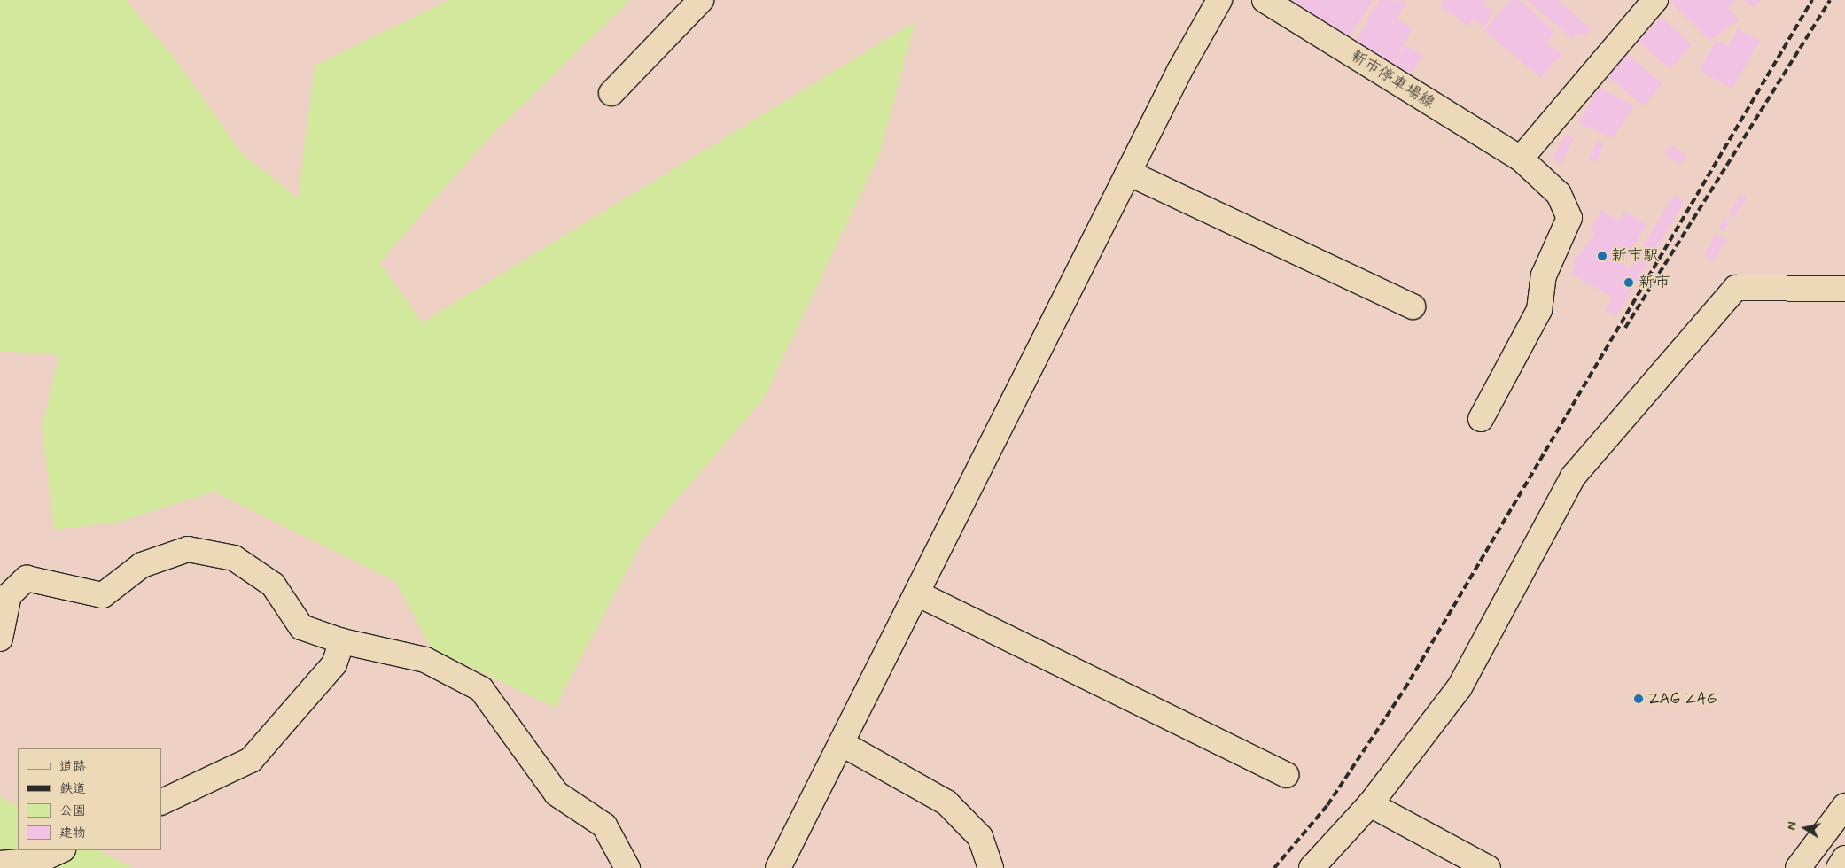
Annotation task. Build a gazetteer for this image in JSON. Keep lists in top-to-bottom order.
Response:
{
  "streets": {
    "main road": ["新市停車場線"]
  },
  "places": ["新市駅", "新市", "ZAG ZAG"],
  "legend": [
    "道路",
    "鉄道",
    "公園",
    "建物"
  ],
  "north": "left"
}
